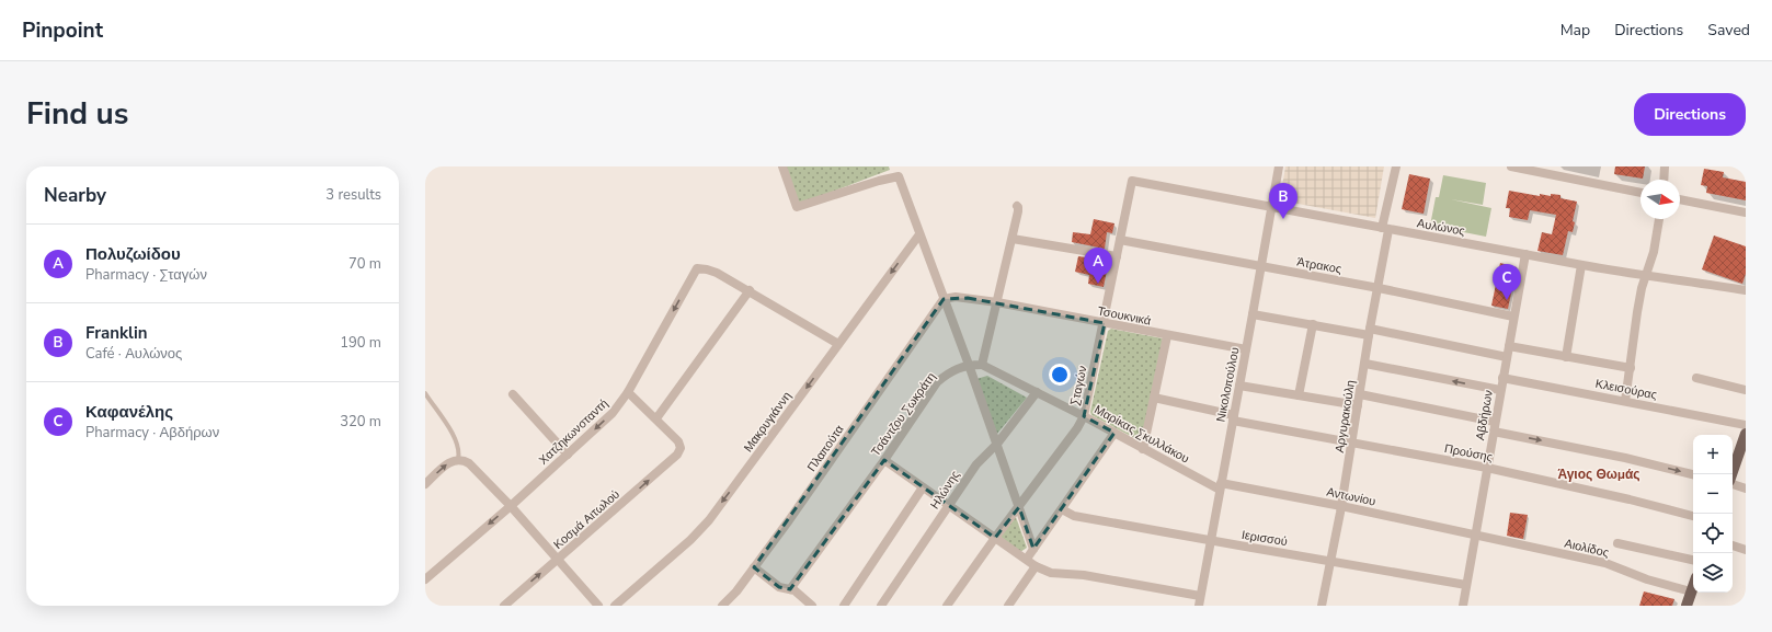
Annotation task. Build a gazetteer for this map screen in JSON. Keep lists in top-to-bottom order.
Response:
{
  "streets": {
    "street": [
      "Αυλώνος",
      "Άτρακος",
      "Τσουκνικά",
      "Νικολοπούλου",
      "Σταγών",
      "Κλεισούρας",
      "Τσάντζου Σωκράτη",
      "Αβδήρων",
      "Αργυρακούλη",
      "Μακρυγιάννη",
      "Χατζηκωνσταντή",
      "Μαρίκας Σκυλλάκου",
      "Πλαπούτα",
      "Προύσης",
      "Ηλώνης",
      "Αντωνίου",
      "Κοσμά Αιτωλού",
      "Ιερισσού",
      "Αιολίδος"
    ]
  },
  "crossings": [
    ["Αυλώνος", "Νικολοπούλου"],
    ["Αυλώνος", "Σταγών"],
    ["Αυλώνος", "Αβδήρων"],
    ["Αυλώνος", "Αργυρακούλη"],
    ["Άτρακος", "Νικολοπούλου"],
    ["Άτρακος", "Σταγών"],
    ["Άτρακος", "Αβδήρων"],
    ["Άτρακος", "Αργυρακούλη"],
    ["Τσουκνικά", "Νικολοπούλου"],
    ["Τσουκνικά", "Σταγών"],
    ["Τσουκνικά", "Πλαπούτα"],
    ["Νικολοπούλου", "Μαρίκας Σκυλλάκου"],
    ["Νικολοπούλου", "Προύσης"],
    ["Νικολοπούλου", "Αντωνίου"],
    ["Νικολοπούλου", "Ιερισσού"],
    ["Σταγών", "Μαρίκας Σκυλλάκου"],
    ["Κλεισούρας", "Αβδήρων"],
    ["Τσάντζου Σωκράτη", "Μαρίκας Σκυλλάκου"],
    ["Αβδήρων", "Προύσης"],
    ["Αβδήρων", "Αντωνίου"],
    ["Αβδήρων", "Ιερισσού"],
    ["Αβδήρων", "Αιολίδος"],
    ["Αργυρακούλη", "Προύσης"],
    ["Αργυρακούλη", "Αντωνίου"],
    ["Αργυρακούλη", "Ιερισσού"],
    ["Μαρίκας Σκυλλάκου", "Ηλώνης"],
    ["Μαρίκας Σκυλλάκου", "Αντωνίου"],
    ["Αντωνίου", "Αιολίδος"]
  ],
  "one_way": ["Μακρυγιάννη", "Κοσμά Αιτωλού"],
  "districts": ["Άγιος Θωμάς"],
  "north": "right",
  "page": {
    "header": "Pinpoint",
    "nav": ["Map", "Directions", "Saved"],
    "title": "Find us",
    "buttons": "Directions",
    "heading": ["Nearby", "3 results"],
    "pins": ["B", "A", "C"],
    "list": [
      {
        "mark": "A",
        "name": "Πολυζωίδου",
        "note": "Pharmacy · Σταγών",
        "value": "70 m"
      },
      {
        "mark": "B",
        "name": "Franklin",
        "note": "Café · Αυλώνος",
        "value": "190 m"
      },
      {
        "mark": "C",
        "name": "Καφανέλης",
        "note": "Pharmacy · Αβδήρων",
        "value": "320 m"
      }
    ],
    "map_buttons": ["+", "−"]
  }
}
